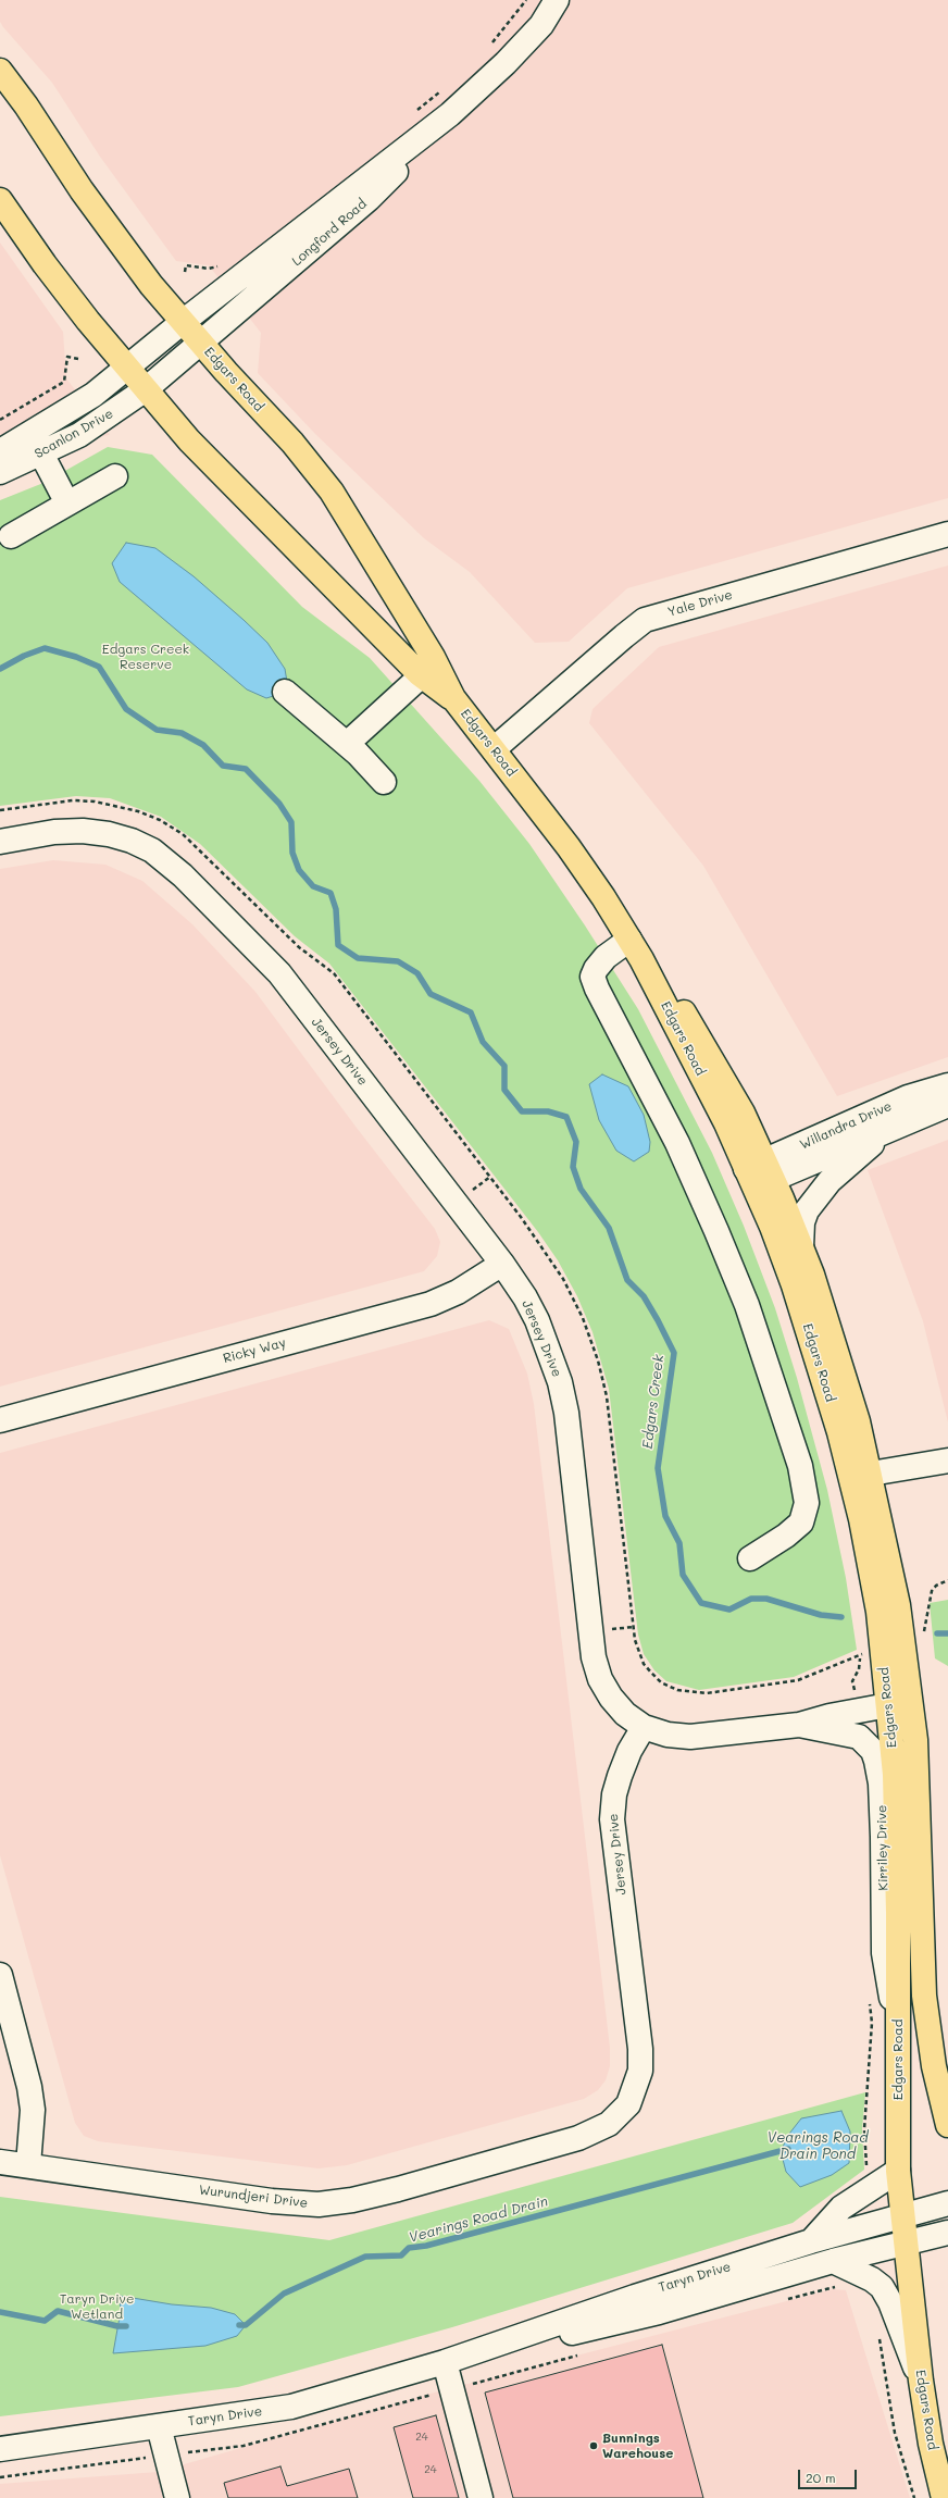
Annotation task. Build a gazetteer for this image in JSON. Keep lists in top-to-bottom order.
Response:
{
  "streets": {
    "main road": ["Edgars Road"],
    "street": [
      "Longford Road",
      "Scanlon Drive",
      "Yale Drive",
      "Jersey Drive",
      "Willandra Drive",
      "Ricky Way",
      "Kirriley Drive",
      "Wurundjeri Drive",
      "Taryn Drive"
    ]
  },
  "crossings": [
    ["Longford Road", "Edgars Road"],
    ["Longford Road", "Scanlon Drive"],
    ["Edgars Road", "Scanlon Drive"],
    ["Edgars Road", "Yale Drive"],
    ["Edgars Road", "Willandra Drive"],
    ["Edgars Road", "Kirriley Drive"],
    ["Edgars Road", "Taryn Drive"],
    ["Jersey Drive", "Ricky Way"],
    ["Jersey Drive", "Kirriley Drive"],
    ["Jersey Drive", "Wurundjeri Drive"]
  ],
  "water": ["Edgars Creek", "Vearings Road Drain Pond", "Vearings Road Drain"],
  "parks": ["Edgars Creek Reserve", "Taryn Drive Wetland"],
  "places": ["Bunnings Warehouse"],
  "house_numbers": ["24", "24"],
  "scale_bar": "20 m"
}
